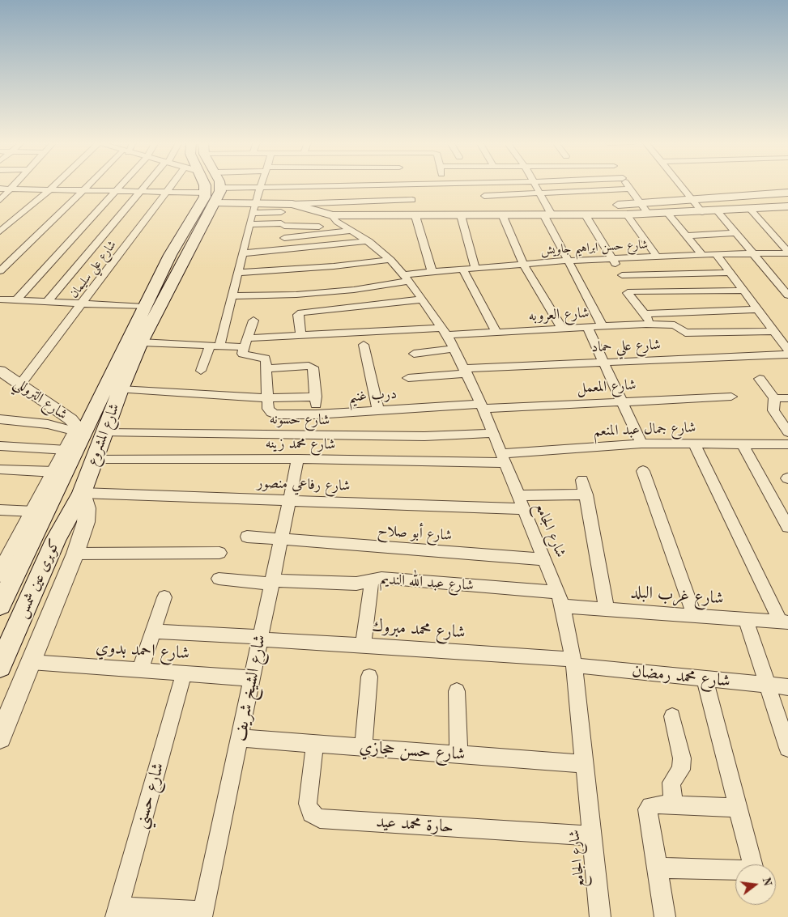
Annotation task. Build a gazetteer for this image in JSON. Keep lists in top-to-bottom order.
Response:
{
  "streets": {
    "main road": ["شارع المشروع", "كوبرى عين شمس"],
    "street": [
      "شارع حسن ابراهيم جاويش",
      "شارع علي سليمان",
      "شارع العروبه",
      "شارع علي حماد",
      "شارع المعمل",
      "درب غنيم",
      "شارع التروللي",
      "شارع حسونه",
      "شارع جمال عبد المنعم",
      "شارع محمد زينه",
      "شارع رفاعي منصور",
      "شارع الجامع",
      "شارع أبو صلاح",
      "شارع عبد الله النديم",
      "شارع غرب البلد",
      "شارع محمد مبروك",
      "شارع احمد بدوي",
      "شارع محمد رمضان",
      "شارع الشيخ شريف",
      "شارع حسن حجازي",
      "شارع حسني",
      "حارة محمد عيد"
    ]
  },
  "crossings": [
    ["شارع حسن ابراهيم جاويش", "شارع الجامع"],
    ["شارع علي سليمان", "شارع التروللي"],
    ["شارع العروبه", "شارع المشروع"],
    ["شارع العروبه", "شارع الجامع"],
    ["شارع علي حماد", "شارع الجامع"],
    ["شارع المعمل", "درب غنيم"],
    ["شارع المعمل", "شارع الجامع"],
    ["درب غنيم", "شارع الجامع"],
    ["شارع التروللي", "شارع المشروع"],
    ["شارع التروللي", "كوبرى عين شمس"],
    ["شارع حسونه", "شارع المشروع"],
    ["شارع حسونه", "شارع الجامع"],
    ["شارع جمال عبد المنعم", "شارع محمد زينه"],
    ["شارع جمال عبد المنعم", "شارع الجامع"],
    ["شارع المشروع", "شارع محمد زينه"],
    ["شارع المشروع", "شارع رفاعي منصور"],
    ["شارع المشروع", "كوبرى عين شمس"],
    ["شارع محمد زينه", "شارع الجامع"],
    ["شارع محمد زينه", "شارع الشيخ شريف"],
    ["شارع رفاعي منصور", "شارع الجامع"],
    ["شارع رفاعي منصور", "كوبرى عين شمس"],
    ["شارع رفاعي منصور", "شارع الشيخ شريف"],
    ["شارع الجامع", "شارع أبو صلاح"],
    ["شارع الجامع", "شارع عبد الله النديم"],
    ["شارع الجامع", "شارع غرب البلد"],
    ["شارع الجامع", "شارع محمد مبروك"],
    ["شارع الجامع", "شارع محمد رمضان"],
    ["شارع الجامع", "شارع حسن حجازي"],
    ["شارع الجامع", "حارة محمد عيد"],
    ["شارع أبو صلاح", "شارع الشيخ شريف"],
    ["شارع عبد الله النديم", "شارع غرب البلد"],
    ["شارع عبد الله النديم", "شارع الشيخ شريف"],
    ["شارع محمد مبروك", "شارع محمد رمضان"],
    ["شارع محمد مبروك", "شارع الشيخ شريف"],
    ["شارع احمد بدوي", "شارع الشيخ شريف"],
    ["شارع احمد بدوي", "شارع حسني"],
    ["شارع الشيخ شريف", "شارع حسن حجازي"],
    ["شارع حسن حجازي", "حارة محمد عيد"]
  ],
  "north": "right"
}
